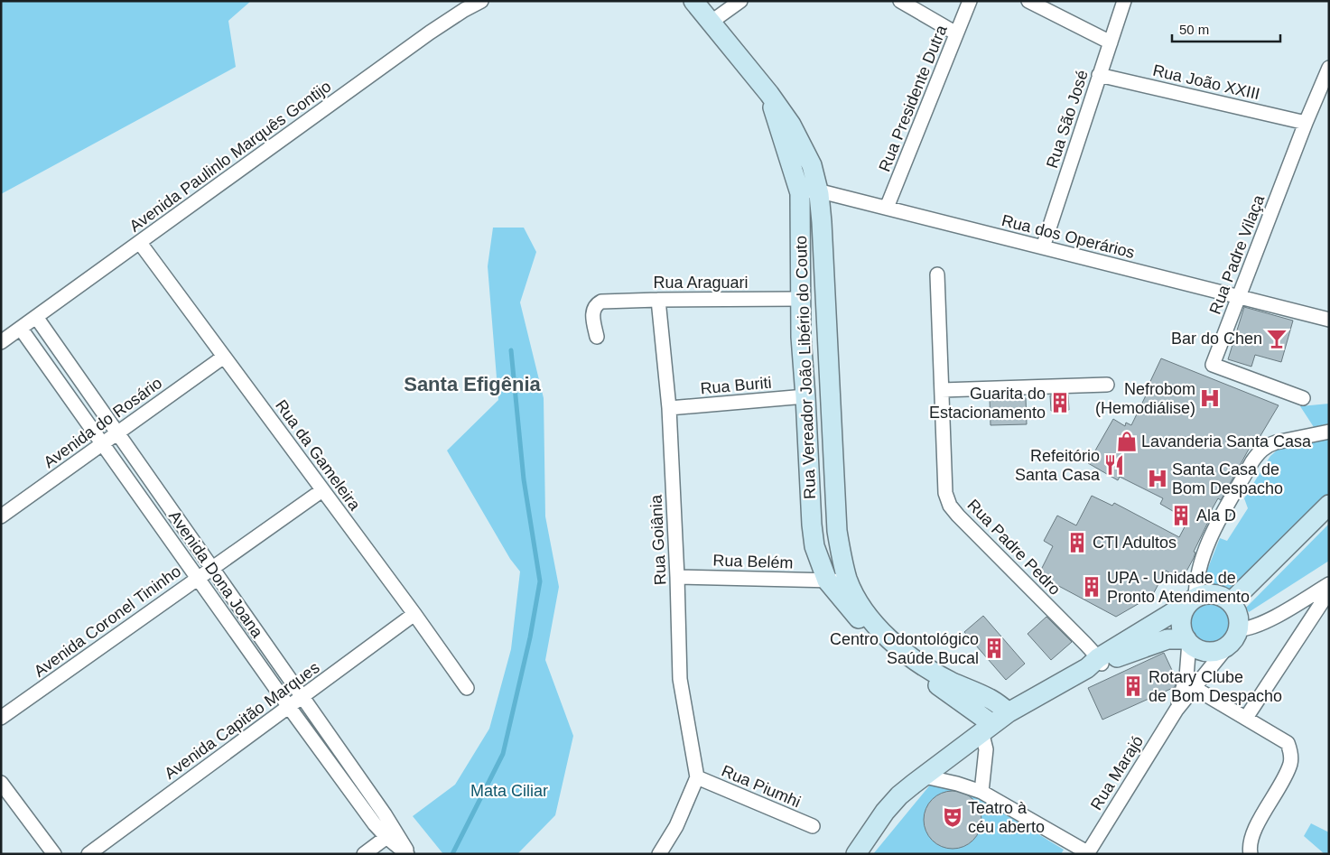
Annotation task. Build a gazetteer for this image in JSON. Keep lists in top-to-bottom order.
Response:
{
  "streets": {
    "main road": ["Rua Vereador João Libério do Couto"],
    "street": [
      "Rua João XXIII",
      "Rua Presidente Dutra",
      "Rua São José",
      "Avenida Paulinlo Marquês Gontijo",
      "Rua dos Operários",
      "Rua Padre Vilaça",
      "Rua Araguari",
      "Rua Buriti",
      "Avenida do Rosário",
      "Rua da Gameleira",
      "Rua Goiânia",
      "Rua Padre Pedro",
      "Rua Belém",
      "Avenida Dona Joana",
      "Avenida Coronel Tininho",
      "Avenida Capitão Marques",
      "Rua Marajó",
      "Rua Piumhi"
    ]
  },
  "crossings": [
    ["Rua João XXIII", "Rua São José"],
    ["Rua João XXIII", "Rua Padre Vilaça"],
    ["Rua Presidente Dutra", "Rua dos Operários"],
    ["Rua São José", "Rua dos Operários"],
    ["Avenida Paulinlo Marquês Gontijo", "Rua da Gameleira"],
    ["Avenida Paulinlo Marquês Gontijo", "Avenida Dona Joana"],
    ["Rua dos Operários", "Rua Padre Vilaça"],
    ["Rua dos Operários", "Rua Vereador João Libério do Couto"],
    ["Rua Araguari", "Rua Vereador João Libério do Couto"],
    ["Rua Araguari", "Rua Goiânia"],
    ["Rua Vereador João Libério do Couto", "Rua Buriti"],
    ["Rua Vereador João Libério do Couto", "Rua Belém"],
    ["Rua Buriti", "Rua Goiânia"],
    ["Avenida do Rosário", "Rua da Gameleira"],
    ["Avenida do Rosário", "Avenida Dona Joana"],
    ["Rua da Gameleira", "Avenida Coronel Tininho"],
    ["Rua da Gameleira", "Avenida Capitão Marques"],
    ["Rua Goiânia", "Rua Belém"],
    ["Rua Goiânia", "Rua Piumhi"],
    ["Avenida Dona Joana", "Avenida Coronel Tininho"],
    ["Avenida Dona Joana", "Avenida Capitão Marques"]
  ],
  "districts": ["Santa Efigênia"],
  "parks": ["Mata Ciliar"],
  "places": {
    "bar": ["Bar do Chen"],
    "hospital": ["Nefrobom (Hemodiálise)", "Santa Casa de Bom Despacho"],
    "building": [
      "Guarita do Estacionamento",
      "Ala D",
      "CTI Adultos",
      "UPA - Unidade de Pronto Atendimento",
      "Centro Odontológico Saúde Bucal",
      "Rotary Clube de Bom Despacho"
    ],
    "shop": ["Lavanderia Santa Casa"],
    "restaurant": ["Refeitório Santa Casa"],
    "theatre": ["Teatro à céu aberto"]
  },
  "scale_bar": "50 m"
}
